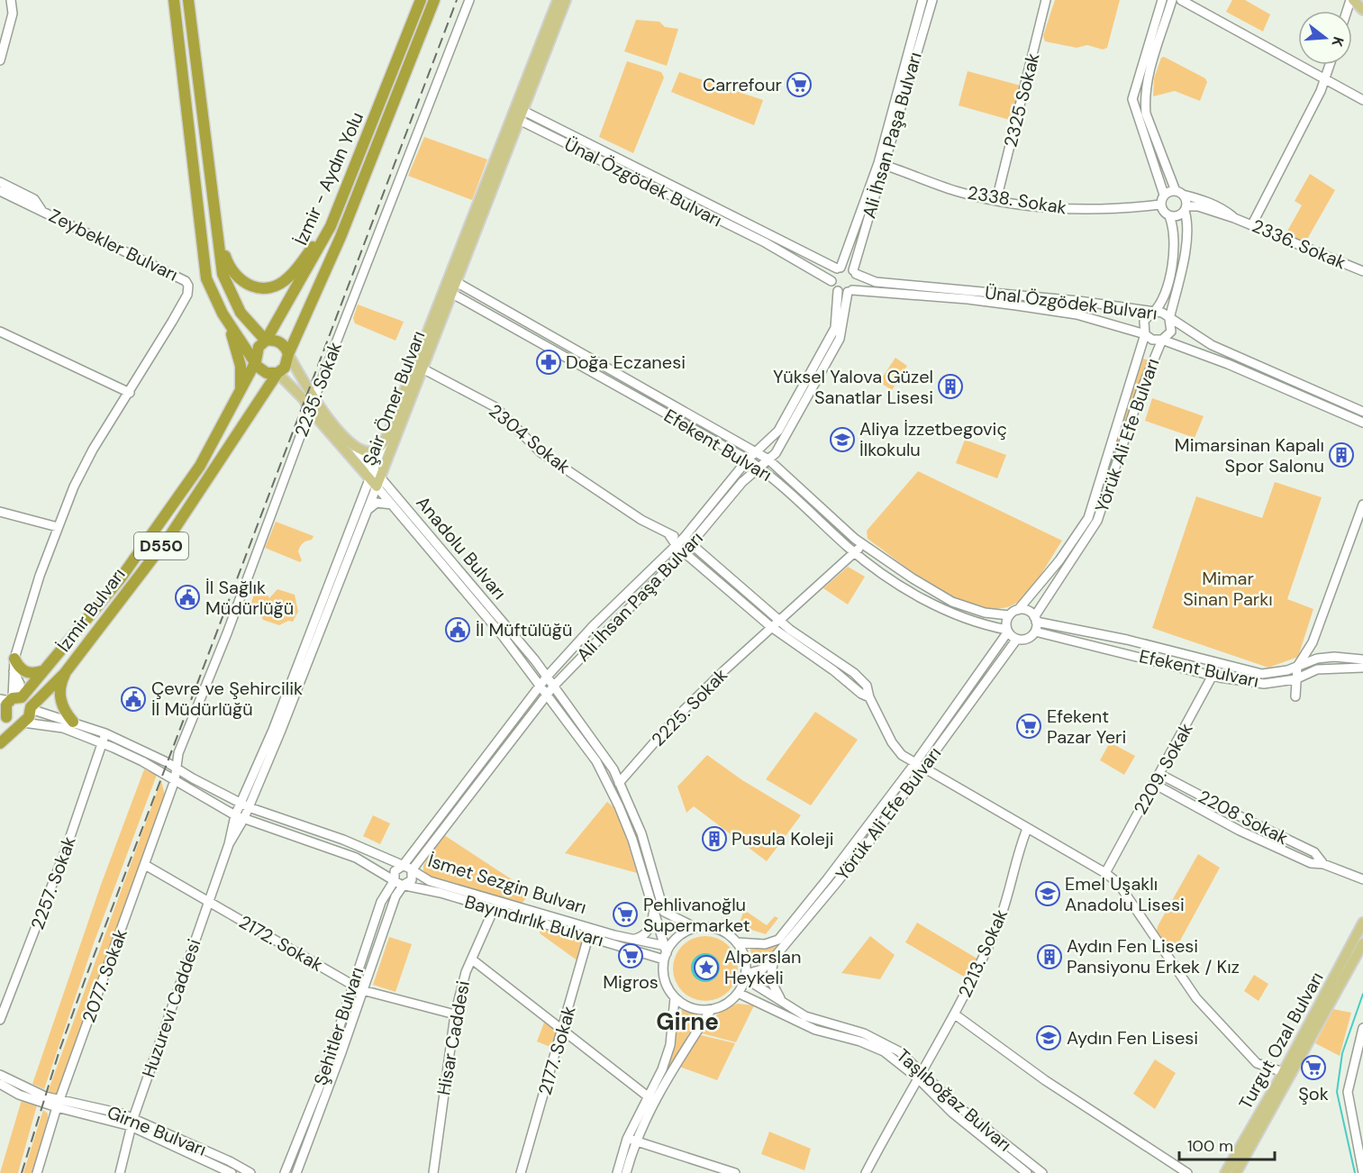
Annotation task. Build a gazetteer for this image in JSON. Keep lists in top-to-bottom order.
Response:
{
  "streets": {
    "highway": ["İzmir - Aydın Yolu", "D550", "İzmir Bulvarı"],
    "main road": [
      "2325 Sokak",
      "Ali İhsan Paşa Bulvarı",
      "Ünal Özgödek Bulvarı",
      "2338. Sokak",
      "2336. Sokak",
      "Zeybekler Bulvarı",
      "2235. Sokak",
      "Şair Ömer Bulvarı",
      "Yörük Ali Efe Bulvarı",
      "2304 Sokak",
      "Efekent Bulvarı",
      "Anadolu Bulvarı",
      "2225. Sokak",
      "2209. Sokak",
      "2208 Sokak",
      "2257. Sokak",
      "İsmet Sezgin Bulvarı",
      "Bayındırlık Bulvarı",
      "2172. Sokak",
      "2213. Sokak",
      "2077. Sokak",
      "Huzurevi Caddesi",
      "Şehitler Bulvarı",
      "Hisar Caddesi",
      "Turgut Ozal Bulvarı",
      "2177. Sokak",
      "Taşlıboğaz Bulvarı",
      "Girne Bulvarı"
    ]
  },
  "crossings": [
    ["2325 Sokak", "2338. Sokak"],
    ["Ali İhsan Paşa Bulvarı", "Ünal Özgödek Bulvarı"],
    ["Ali İhsan Paşa Bulvarı", "2338. Sokak"],
    ["Ali İhsan Paşa Bulvarı", "Efekent Bulvarı"],
    ["Ali İhsan Paşa Bulvarı", "Anadolu Bulvarı"],
    ["Ali İhsan Paşa Bulvarı", "İsmet Sezgin Bulvarı"],
    ["Ali İhsan Paşa Bulvarı", "Bayındırlık Bulvarı"],
    ["Ali İhsan Paşa Bulvarı", "Şehitler Bulvarı"],
    ["İzmir - Aydın Yolu", "Anadolu Bulvarı"],
    ["İzmir - Aydın Yolu", "İzmir Bulvarı"],
    ["Ünal Özgödek Bulvarı", "Şair Ömer Bulvarı"],
    ["Ünal Özgödek Bulvarı", "Yörük Ali Efe Bulvarı"],
    ["2338. Sokak", "2336. Sokak"],
    ["2338. Sokak", "Yörük Ali Efe Bulvarı"],
    ["2336. Sokak", "Yörük Ali Efe Bulvarı"],
    ["2235. Sokak", "Anadolu Bulvarı"],
    ["2235. Sokak", "İsmet Sezgin Bulvarı"],
    ["2235. Sokak", "2077. Sokak"],
    ["Şair Ömer Bulvarı", "2304 Sokak"],
    ["Şair Ömer Bulvarı", "Efekent Bulvarı"],
    ["Şair Ömer Bulvarı", "Anadolu Bulvarı"],
    ["Şair Ömer Bulvarı", "İsmet Sezgin Bulvarı"],
    ["Şair Ömer Bulvarı", "Huzurevi Caddesi"],
    ["Yörük Ali Efe Bulvarı", "Efekent Bulvarı"],
    ["Yörük Ali Efe Bulvarı", "Anadolu Bulvarı"],
    ["Yörük Ali Efe Bulvarı", "İsmet Sezgin Bulvarı"],
    ["Yörük Ali Efe Bulvarı", "Bayındırlık Bulvarı"],
    ["Yörük Ali Efe Bulvarı", "Taşlıboğaz Bulvarı"],
    ["Efekent Bulvarı", "2225. Sokak"],
    ["Efekent Bulvarı", "2209. Sokak"],
    ["Anadolu Bulvarı", "İzmir Bulvarı"],
    ["Anadolu Bulvarı", "2225. Sokak"],
    ["Anadolu Bulvarı", "İsmet Sezgin Bulvarı"],
    ["Anadolu Bulvarı", "Bayındırlık Bulvarı"],
    ["Anadolu Bulvarı", "Taşlıboğaz Bulvarı"],
    ["İzmir Bulvarı", "İsmet Sezgin Bulvarı"],
    ["2209. Sokak", "2208 Sokak"],
    ["2257. Sokak", "İsmet Sezgin Bulvarı"],
    ["İsmet Sezgin Bulvarı", "Bayındırlık Bulvarı"],
    ["İsmet Sezgin Bulvarı", "Huzurevi Caddesi"],
    ["İsmet Sezgin Bulvarı", "Şehitler Bulvarı"],
    ["İsmet Sezgin Bulvarı", "2177. Sokak"],
    ["İsmet Sezgin Bulvarı", "Taşlıboğaz Bulvarı"],
    ["Bayındırlık Bulvarı", "Şehitler Bulvarı"],
    ["Bayındırlık Bulvarı", "Hisar Caddesi"],
    ["Bayındırlık Bulvarı", "2177. Sokak"],
    ["Bayındırlık Bulvarı", "Taşlıboğaz Bulvarı"],
    ["2172. Sokak", "2077. Sokak"],
    ["2172. Sokak", "Huzurevi Caddesi"],
    ["2172. Sokak", "Şehitler Bulvarı"],
    ["2172. Sokak", "Hisar Caddesi"],
    ["2213. Sokak", "Taşlıboğaz Bulvarı"],
    ["2077. Sokak", "Girne Bulvarı"],
    ["Huzurevi Caddesi", "Girne Bulvarı"]
  ],
  "districts": ["Girne"],
  "parks": ["Mimar Sinan Parkı"],
  "places": {
    "supermarket": [
      "Carrefour",
      "Efekent Pazar Yeri",
      "Pehlivanoğlu Supermarket",
      "Migros",
      "Şok"
    ],
    "pharmacy": ["Doğa Eczanesi"],
    "building": [
      "Yüksel Yalova Güzel Sanatlar Lisesi",
      "Mimarsinan Kapalı Spor Salonu",
      "Pusula Koleji",
      "Aydın Fen Lisesi Pansiyonu Erkek / Kız"
    ],
    "school or university": ["Aliya İzzetbegoviç İlkokulu", "Emel Uşaklı Anadolu Lisesi", "Aydın Fen Lisesi"],
    "public building": ["İl Sağlık Müdürlüğü", "İl Müftülüğü", "Çevre ve Şehircilik İl Müdürlüğü"],
    "place": ["Alparslan Heykeli"]
  },
  "scale_bar": "100 m",
  "north": "right"
}
